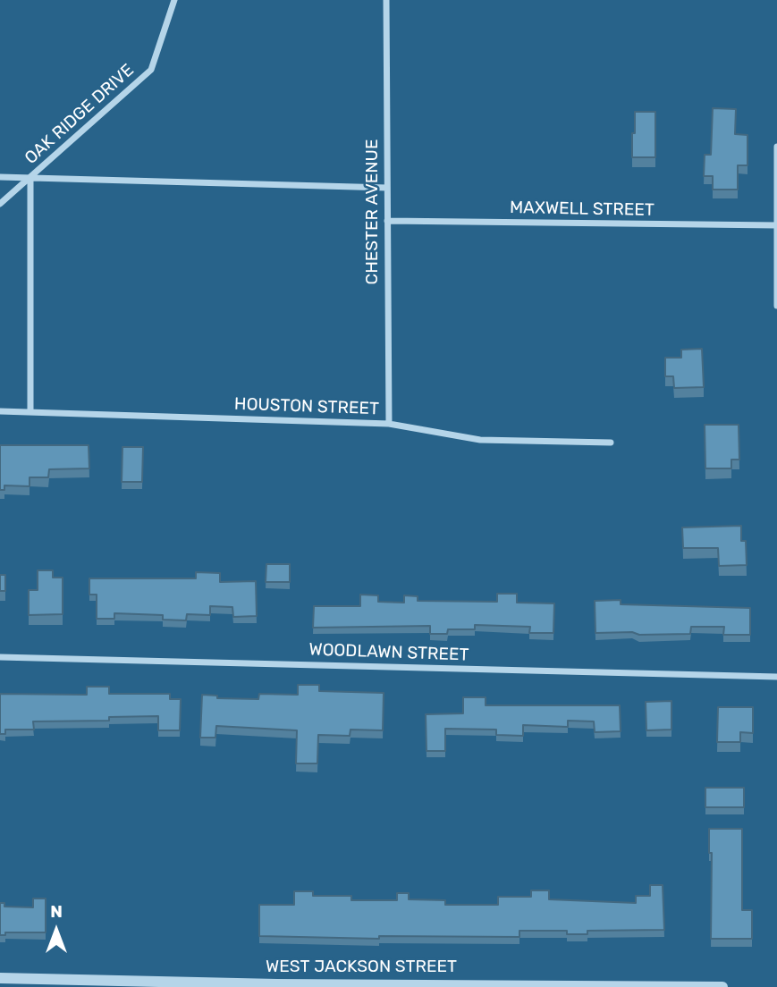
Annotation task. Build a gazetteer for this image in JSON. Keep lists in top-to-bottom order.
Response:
{
  "streets": {
    "street": [
      "OAK RIDGE DRIVE",
      "MAXWELL STREET",
      "CHESTER AVENUE",
      "HOUSTON STREET",
      "WOODLAWN STREET",
      "WEST JACKSON STREET"
    ]
  },
  "crossings": [
    ["MAXWELL STREET", "CHESTER AVENUE"],
    ["CHESTER AVENUE", "HOUSTON STREET"]
  ],
  "north": "top"
}
